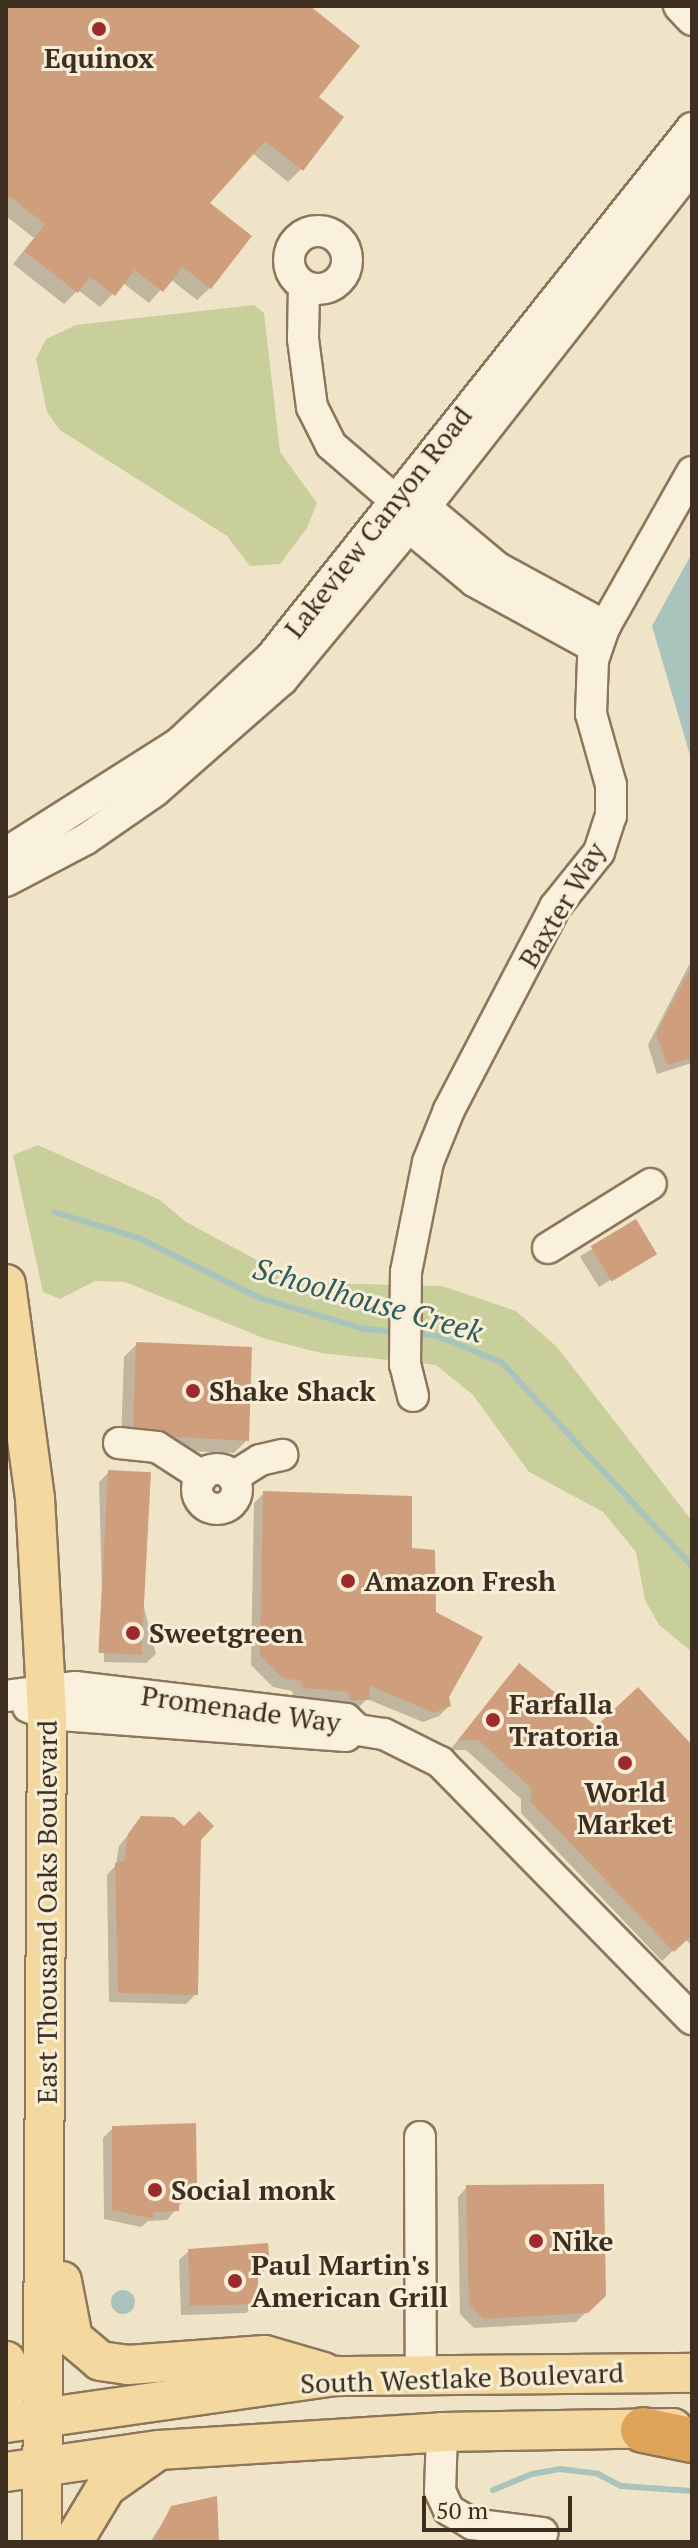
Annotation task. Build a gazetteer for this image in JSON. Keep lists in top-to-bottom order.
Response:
{
  "streets": {
    "main road": ["East Thousand Oaks Boulevard", "South Westlake Boulevard"],
    "street": ["Lakeview Canyon Road", "Baxter Way", "Promenade Way"]
  },
  "crossings": [
    ["Promenade Way", "East Thousand Oaks Boulevard"],
    ["East Thousand Oaks Boulevard", "South Westlake Boulevard"]
  ],
  "water": ["Schoolhouse Creek"],
  "places": [
    "Equinox",
    "Shake Shack",
    "Amazon Fresh",
    "Sweetgreen",
    "Farfalla Tratoria",
    "World Market",
    "Social monk",
    "Nike",
    "Paul Martin's American Grill"
  ],
  "scale_bar": "50 m"
}
